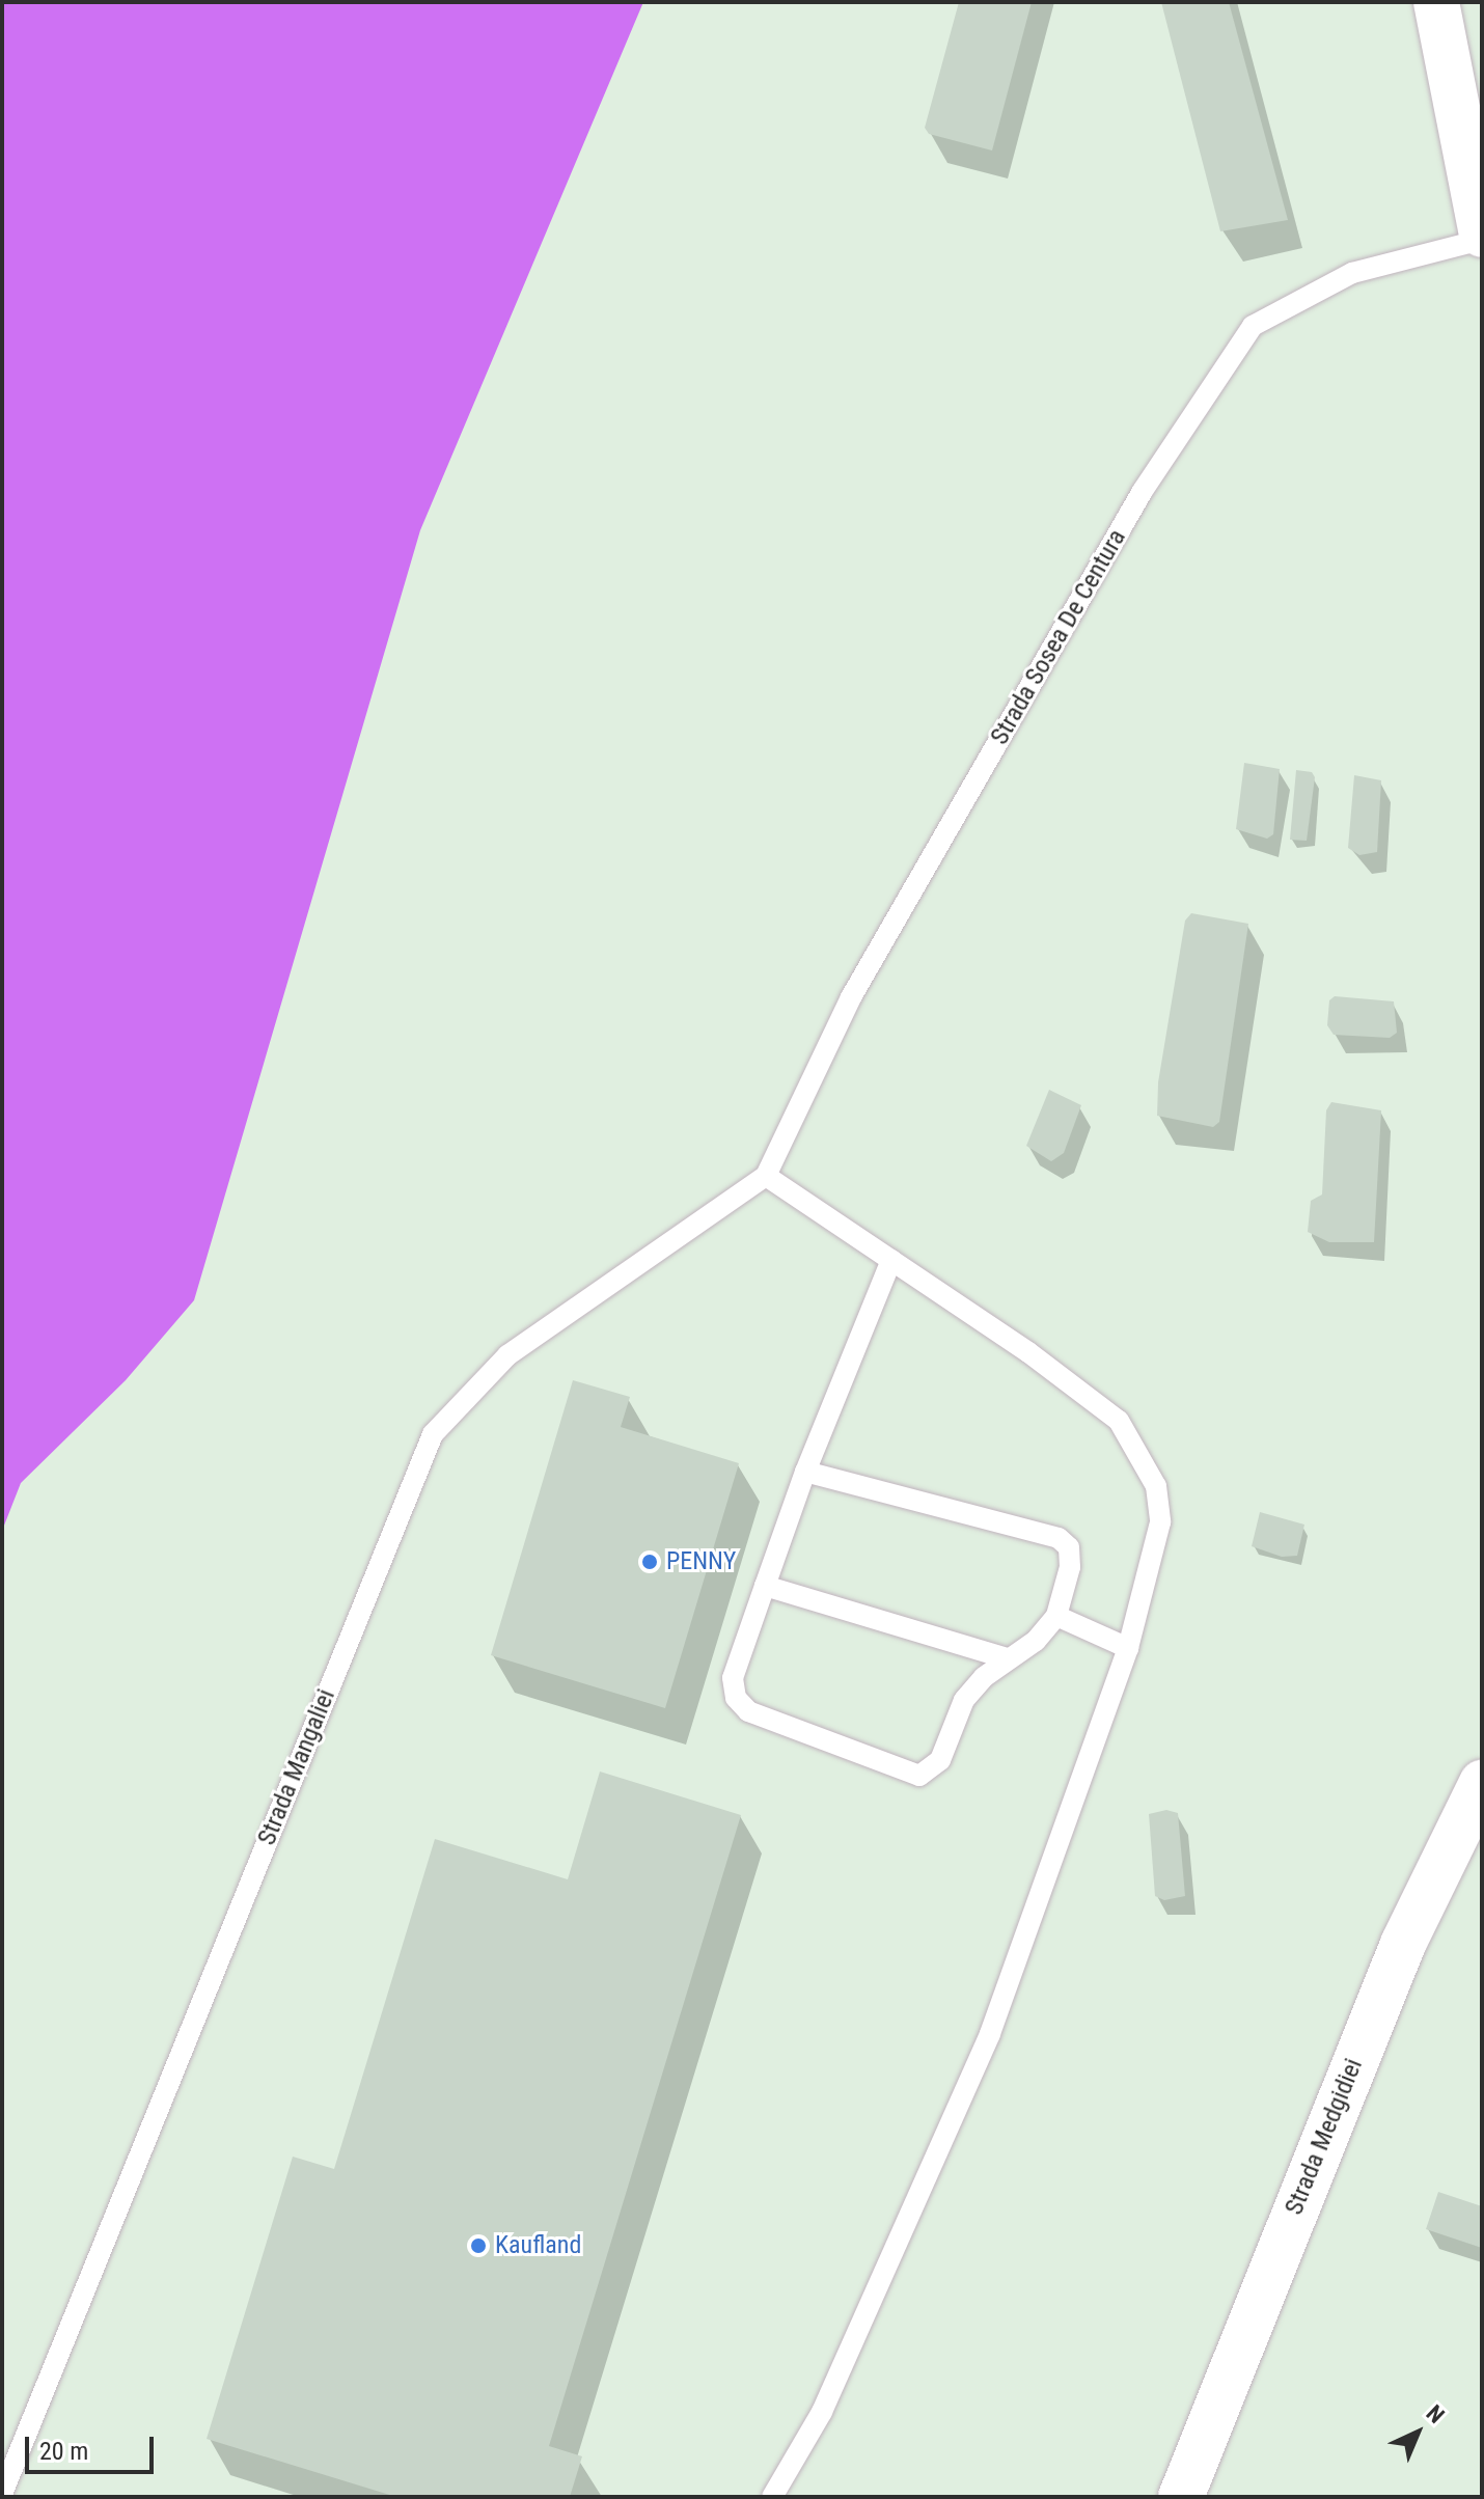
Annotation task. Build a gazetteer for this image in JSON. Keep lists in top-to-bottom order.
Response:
{
  "streets": {
    "main road": ["Strada Medgidiei"],
    "lane": ["Strada Sosea De Centura", "Strada Mangaliei"]
  },
  "crossings": [
    ["Strada Sosea De Centura", "Strada Mangaliei"]
  ],
  "places": ["PENNY", "Kaufland"],
  "scale_bar": "20 m",
  "north": "top right"
}
